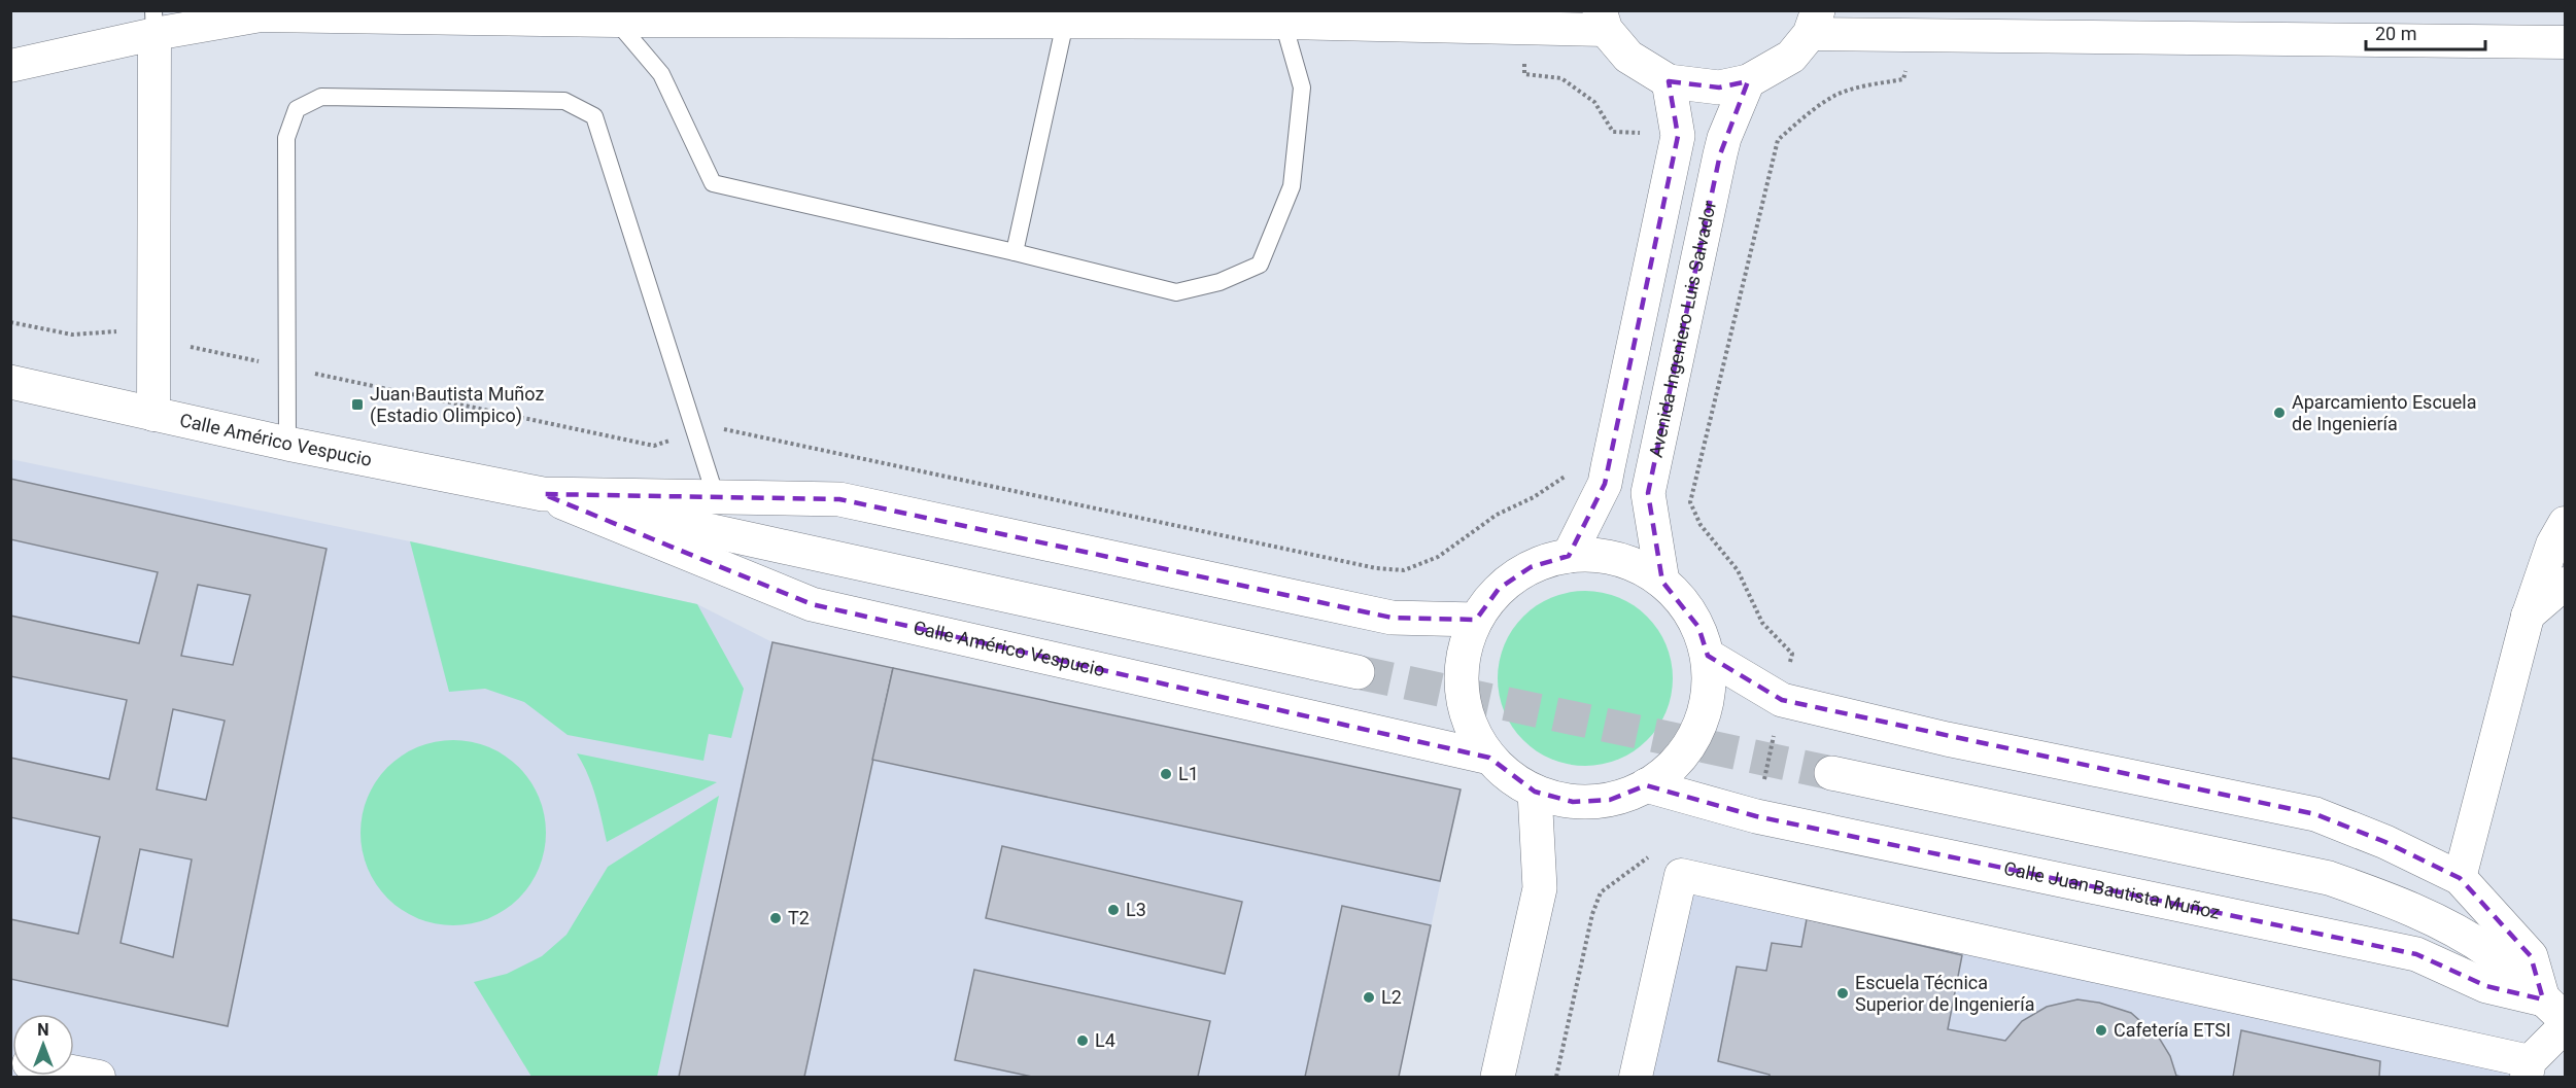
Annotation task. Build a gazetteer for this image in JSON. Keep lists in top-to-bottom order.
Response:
{
  "streets": {
    "street": ["Avenida Ingeniero Luis Salvador", "Calle Américo Vespucio", "Calle Juan Bautista Muñoz"]
  },
  "places": {
    "transit": ["Juan Bautista Muñoz (Estadio Olimpico)"],
    "other": [
      "Aparcamiento Escuela de Ingeniería",
      "L1",
      "L3",
      "T2",
      "Escuela Técnica Superior de Ingeniería",
      "L2",
      "Cafetería ETSI",
      "L4"
    ]
  },
  "scale_bar": "20 m",
  "north": "top"
}
